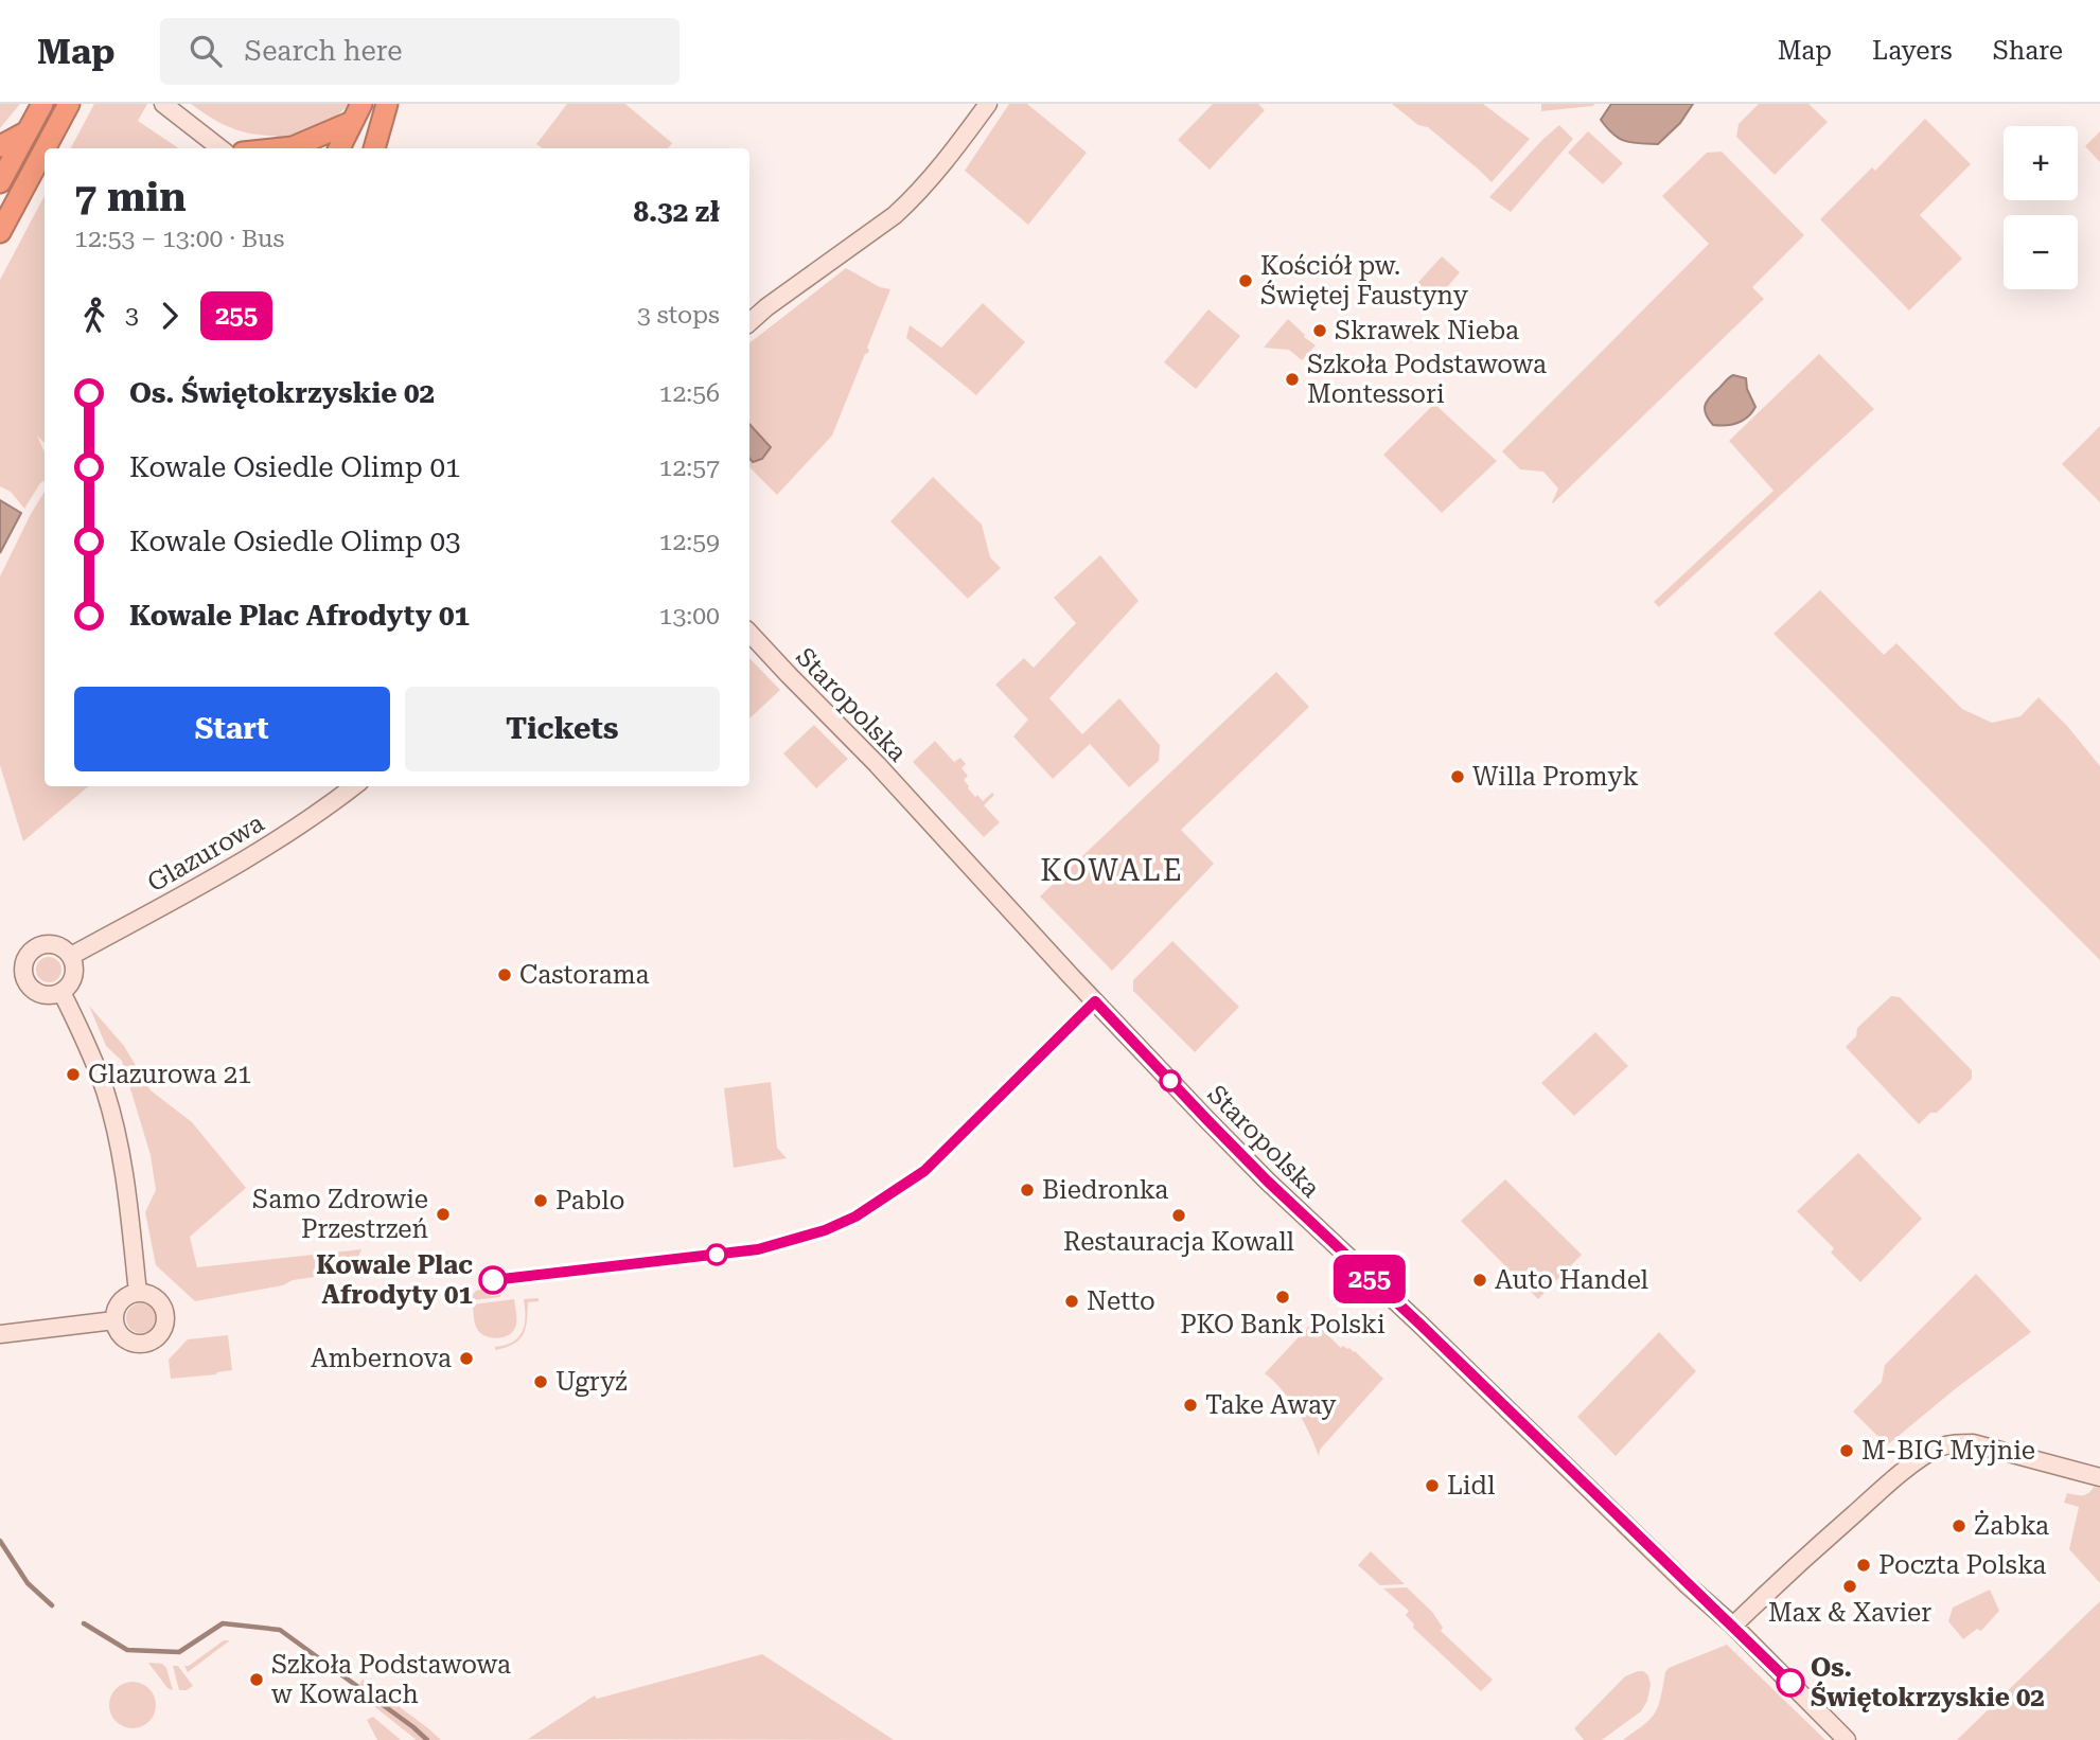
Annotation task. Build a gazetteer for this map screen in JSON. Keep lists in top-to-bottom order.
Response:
{
  "streets": {
    "street": ["Staropolska", "Glazurowa"]
  },
  "districts": ["KOWALE"],
  "places": [
    "Kościół pw. Świętej Faustyny",
    "Skrawek Nieba",
    "Szkoła Podstawowa Montessori",
    "Willa Promyk",
    "Castorama",
    "Glazurowa 21",
    "Biedronka",
    "Pablo",
    "Samo Zdrowie Przestrzeń",
    "Restauracja Kowall",
    "Kowale Plac Afrodyty 01",
    "Auto Handel",
    "PKO Bank Polski",
    "Netto",
    "Ambernova",
    "Ugryź",
    "Take Away",
    "M-BIG Myjnie",
    "Lidl",
    "Żabka",
    "Poczta Polska",
    "Max & Xavier",
    "Szkoła Podstawowa w Kowalach",
    "Os. Świętokrzyskie 02"
  ],
  "lines": ["bus line 255"],
  "page": {
    "header": "Map",
    "search": "Search here",
    "nav": ["Map", "Layers", "Share"],
    "on_map": "255",
    "map_buttons": ["+", "−"],
    "heading": ["7 min", "12:53 – 13:00 · Bus", "8.32 zł"],
    "legs": ["3", "255", "3 stops"],
    "list": [
      {
        "name": "Os. Świętokrzyskie 02",
        "value": "12:56"
      },
      {
        "name": "Kowale Osiedle Olimp 01",
        "value": "12:57"
      },
      {
        "name": "Kowale Osiedle Olimp 03",
        "value": "12:59"
      },
      {
        "name": "Kowale Plac Afrodyty 01",
        "value": "13:00"
      }
    ],
    "buttons": ["Start", "Tickets"]
  }
}
